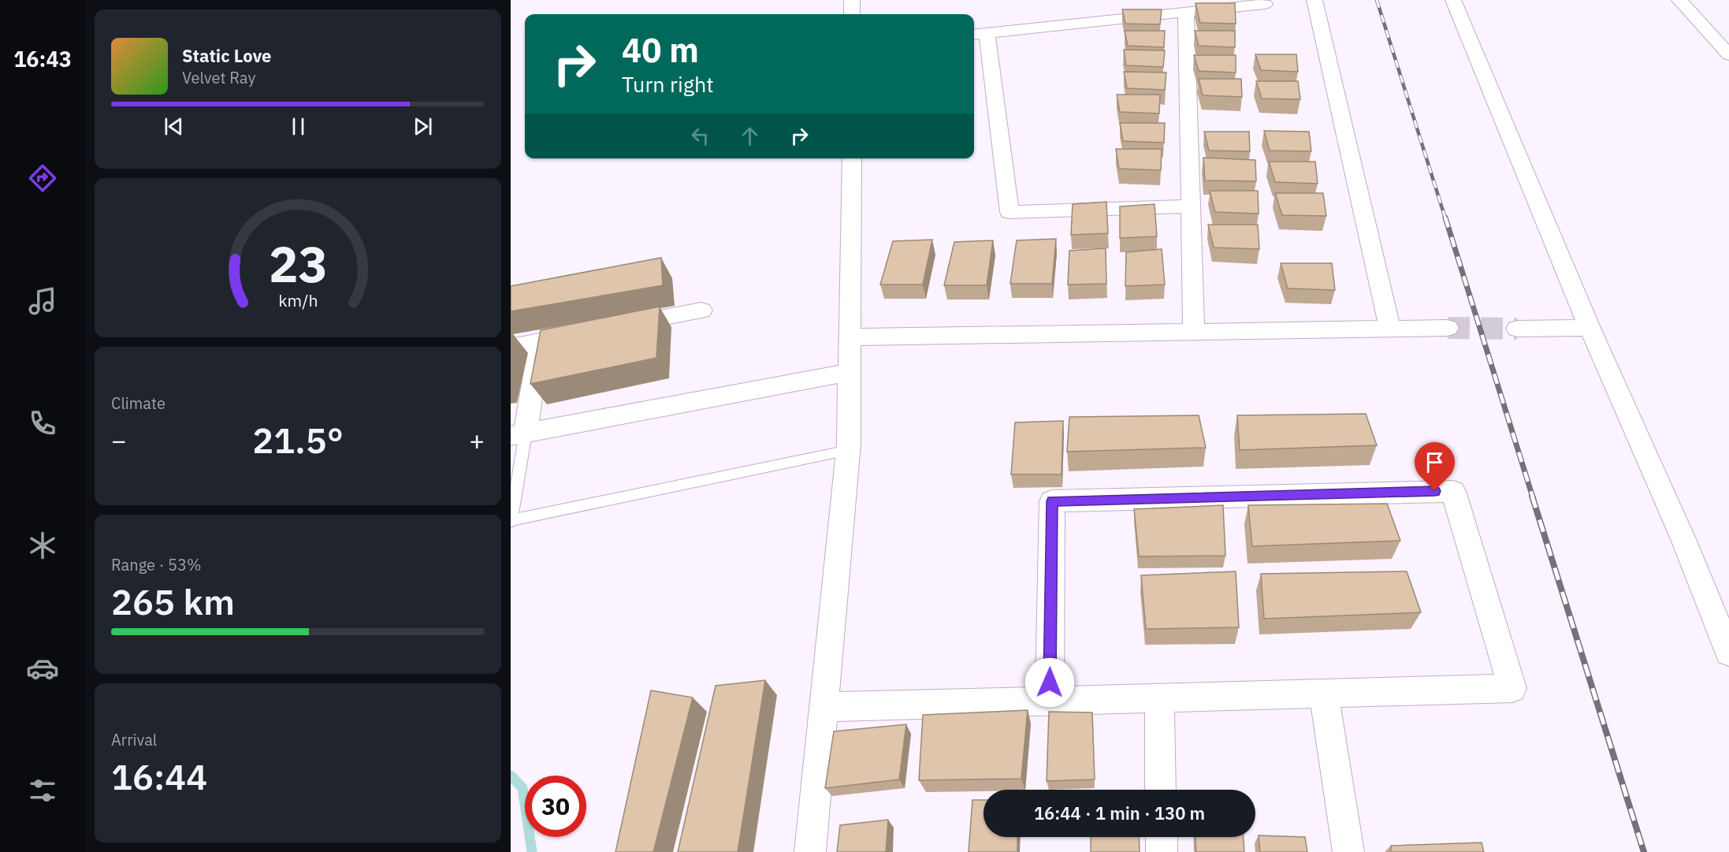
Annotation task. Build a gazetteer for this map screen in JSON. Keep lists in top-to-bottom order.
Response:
{
  "page": {
    "tabs": "16:43",
    "turn": ["40 m", "Turn right"],
    "song": ["Static Love", "Velvet Ray"],
    "tile": [
      "Climate",
      ["Range · 53%", "265 km"],
      ["Arrival", "16:44"]
    ],
    "heat": ["−", "21.5°", "+"],
    "limit": "30",
    "trip": "16:44 · 1 min · 130 m",
    "gauge": ["23", "km/h"]
  }
}
